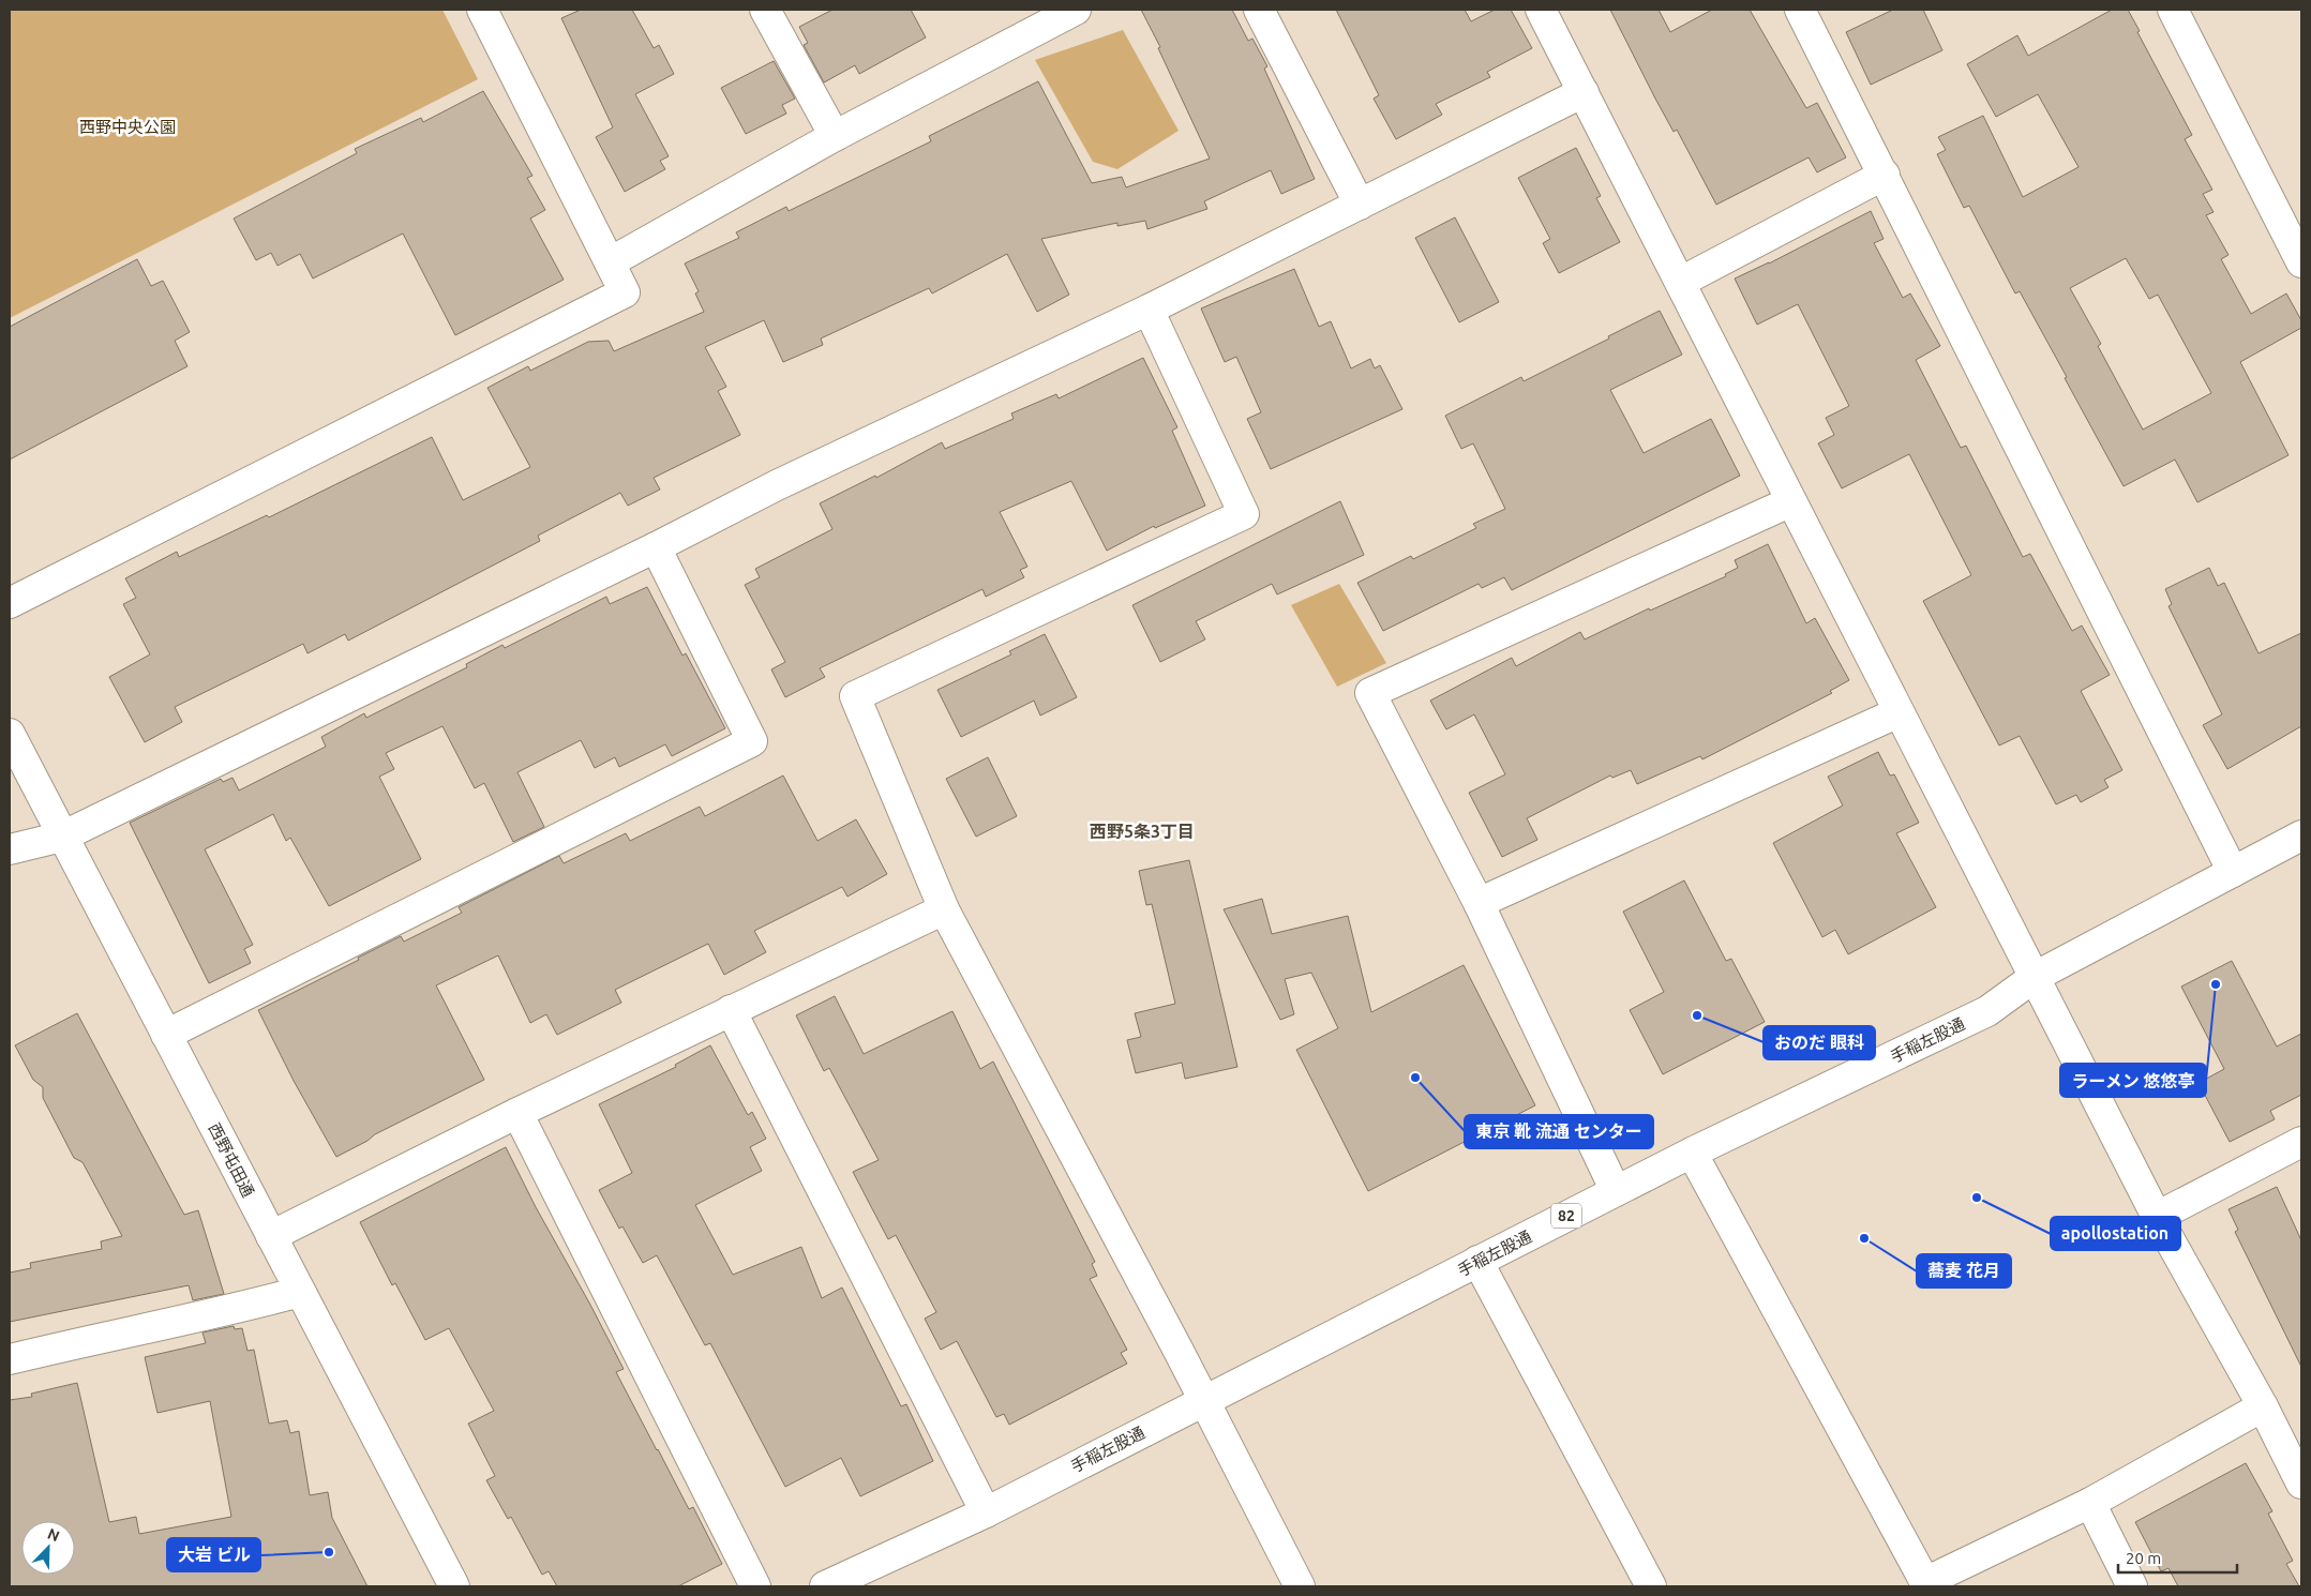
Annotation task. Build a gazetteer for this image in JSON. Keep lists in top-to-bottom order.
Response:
{
  "streets": {
    "street": ["手稲左股通", "西野屯田通", "82"]
  },
  "districts": ["西野5条3丁目"],
  "parks": ["西野中央公園"],
  "places": [
    "ラーメン 悠悠亭",
    "おのだ 眼科",
    "東京 靴 流通 センター",
    "apollostation",
    "蕎麦 花月",
    "大岩 ビル"
  ],
  "scale_bar": "20 m",
  "north": "top right"
}
